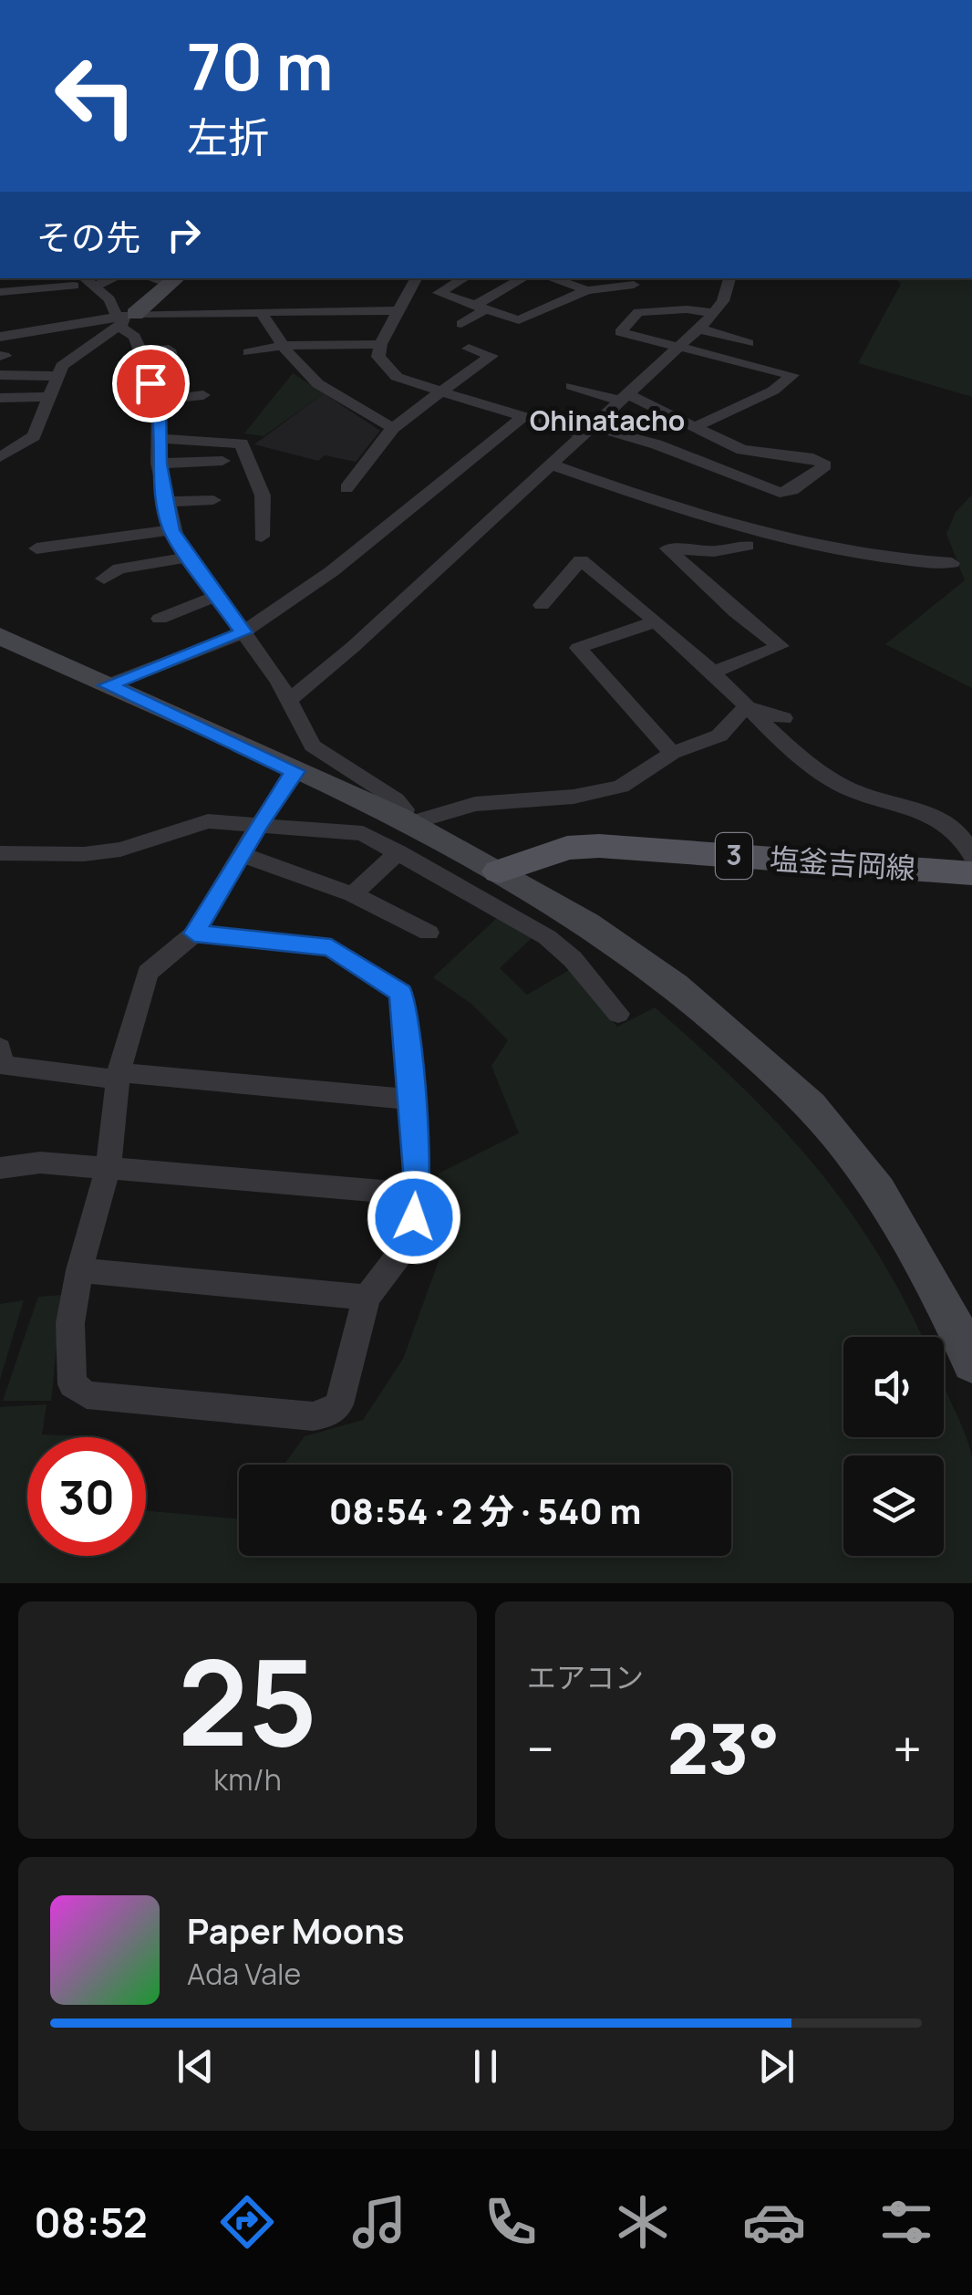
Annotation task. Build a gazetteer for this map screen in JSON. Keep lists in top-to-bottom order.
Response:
{
  "streets": {
    "main road": ["3", "塩釜吉岡線"]
  },
  "districts": ["Ohinatacho"],
  "page": {
    "turn": ["70 m", "左折"],
    "then": "その先",
    "limit": "30",
    "trip": "08:54 · 2 分 · 540 m",
    "tile": [
      ["25", "km/h"],
      "エアコン"
    ],
    "heat": ["−", "23°", "+"],
    "song": ["Paper Moons", "Ada Vale"],
    "tabs": "08:52"
  }
}
